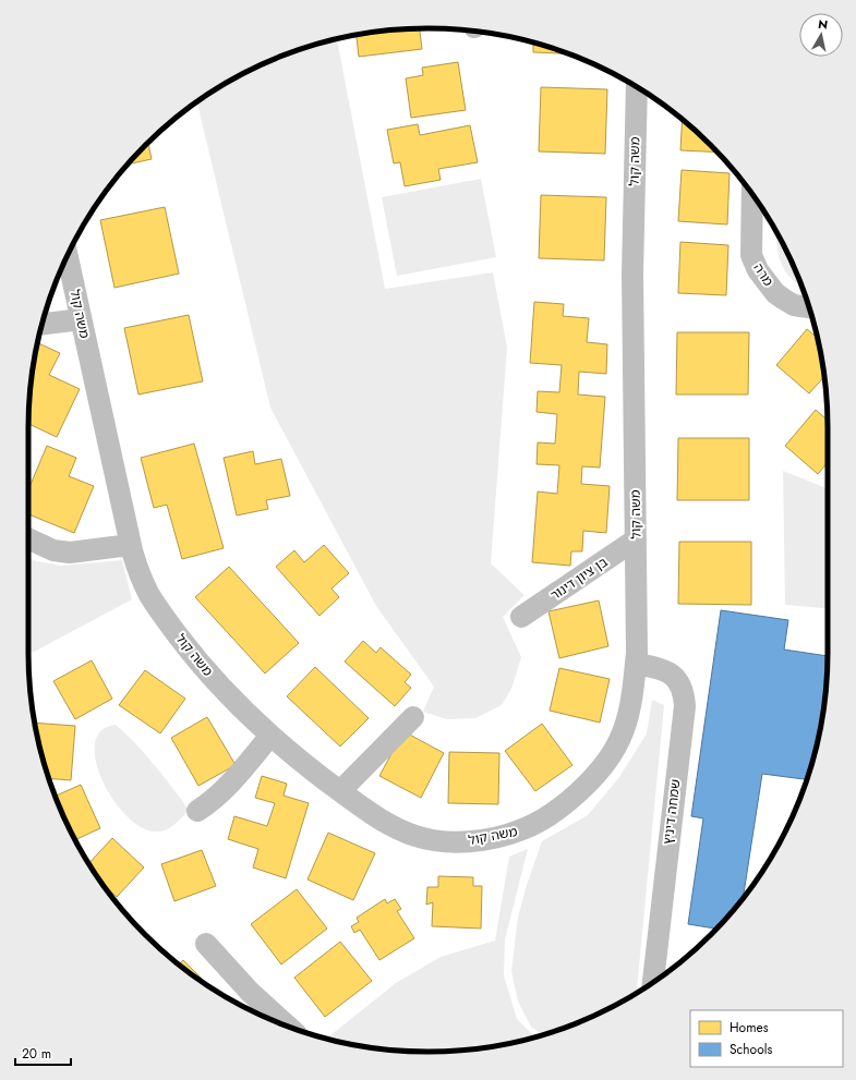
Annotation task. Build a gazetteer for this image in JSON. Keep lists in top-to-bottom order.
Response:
{
  "streets": {
    "street": [
      "משה קול",
      "מרה",
      "בן ציון דינור",
      "שמחה דיניץ"
    ]
  },
  "crossings": [
    ["משה קול", "בן ציון דינור"],
    ["משה קול", "שמחה דיניץ"]
  ],
  "legend": ["Homes", "Schools"],
  "scale_bar": "20 m",
  "north": "top"
}
